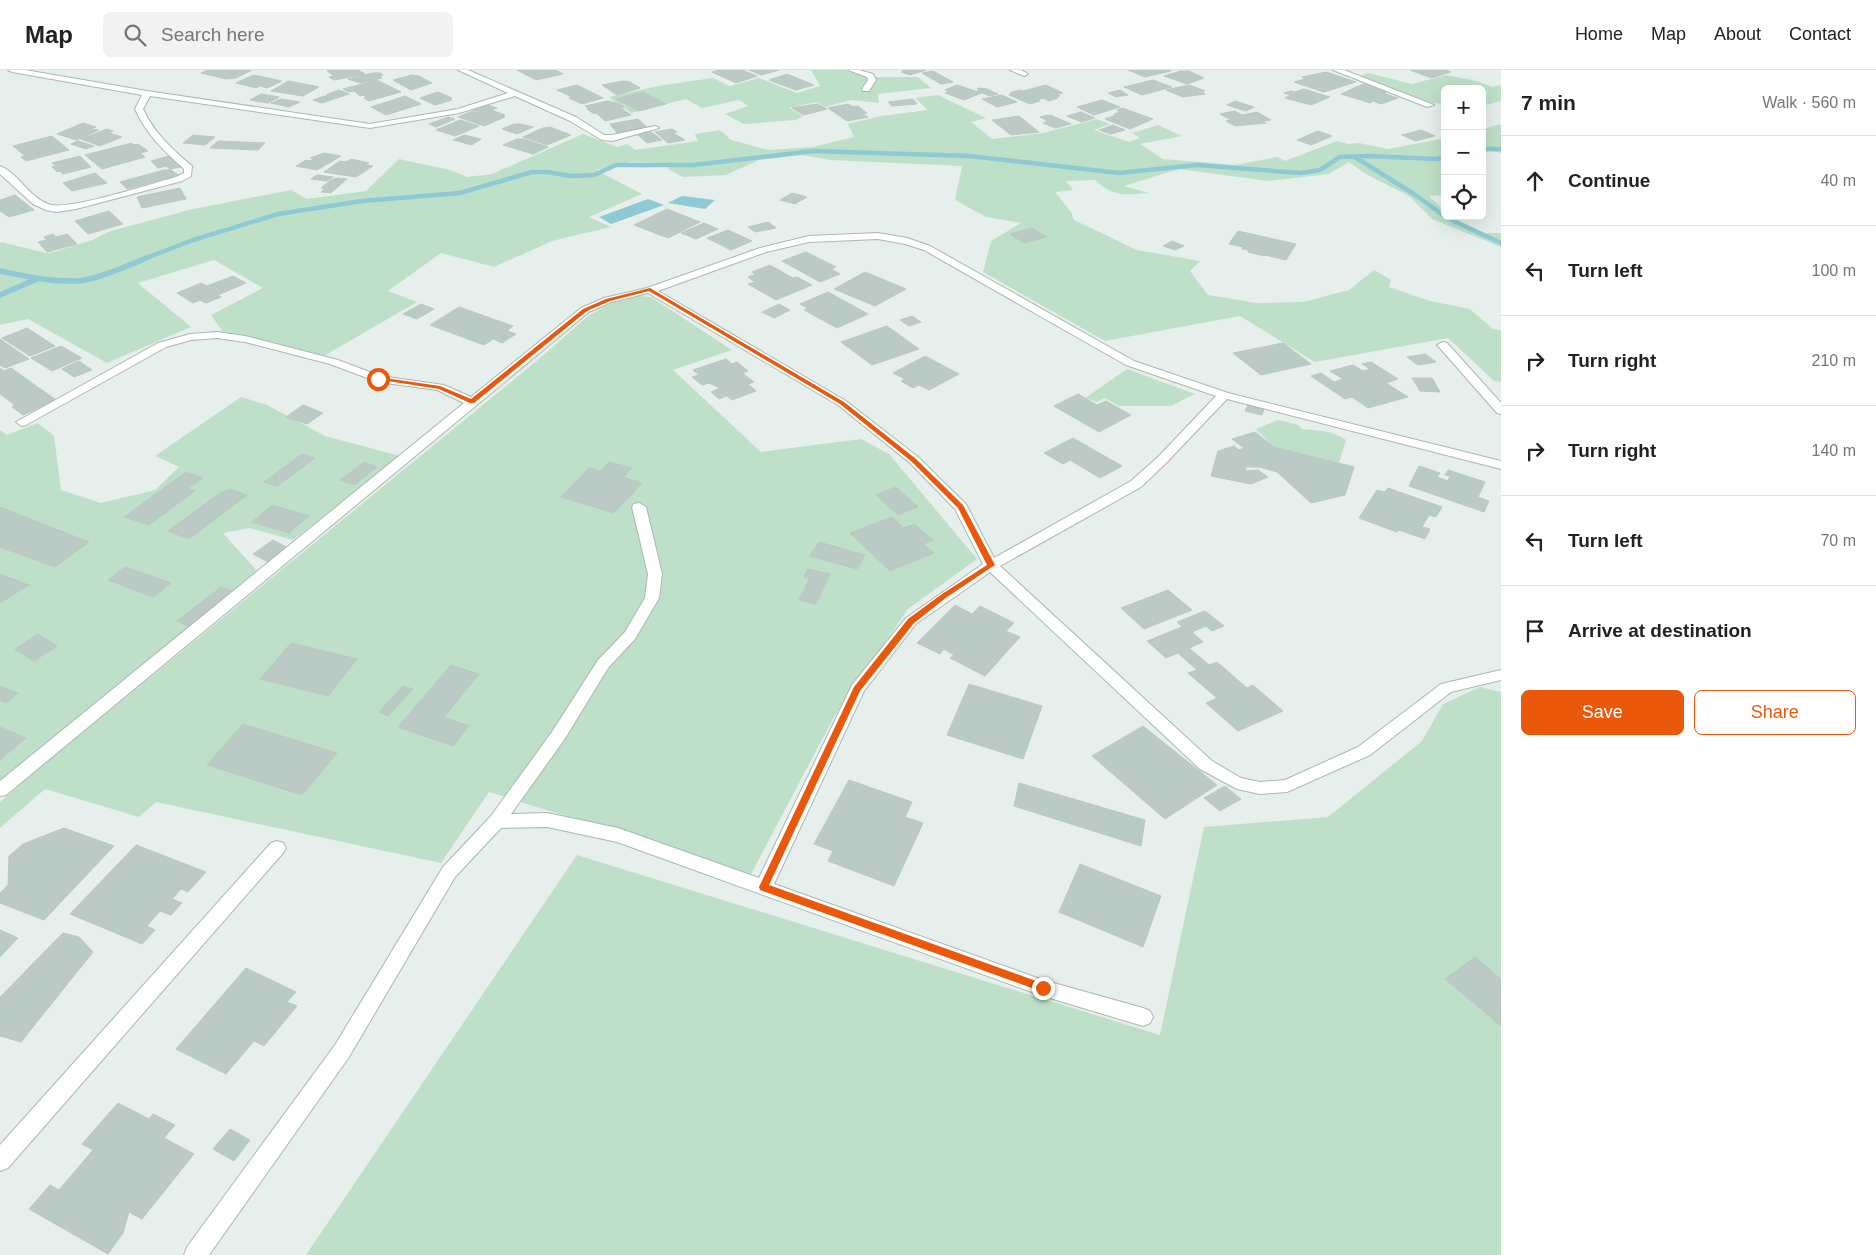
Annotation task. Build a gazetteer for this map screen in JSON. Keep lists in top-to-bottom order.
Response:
{
  "page": {
    "header": "Map",
    "search": "Search here",
    "nav": [
      "Home",
      "Map",
      "About",
      "Contact"
    ],
    "heading": ["7 min", "Walk · 560 m"],
    "map_buttons": ["+", "−"],
    "list": [
      ["Continue", "40 m"],
      ["Turn left", "100 m"],
      ["Turn right", "210 m"],
      ["Turn right", "140 m"],
      ["Turn left", "70 m"],
      "Arrive at destination"
    ],
    "buttons": ["Save", "Share"]
  }
}
